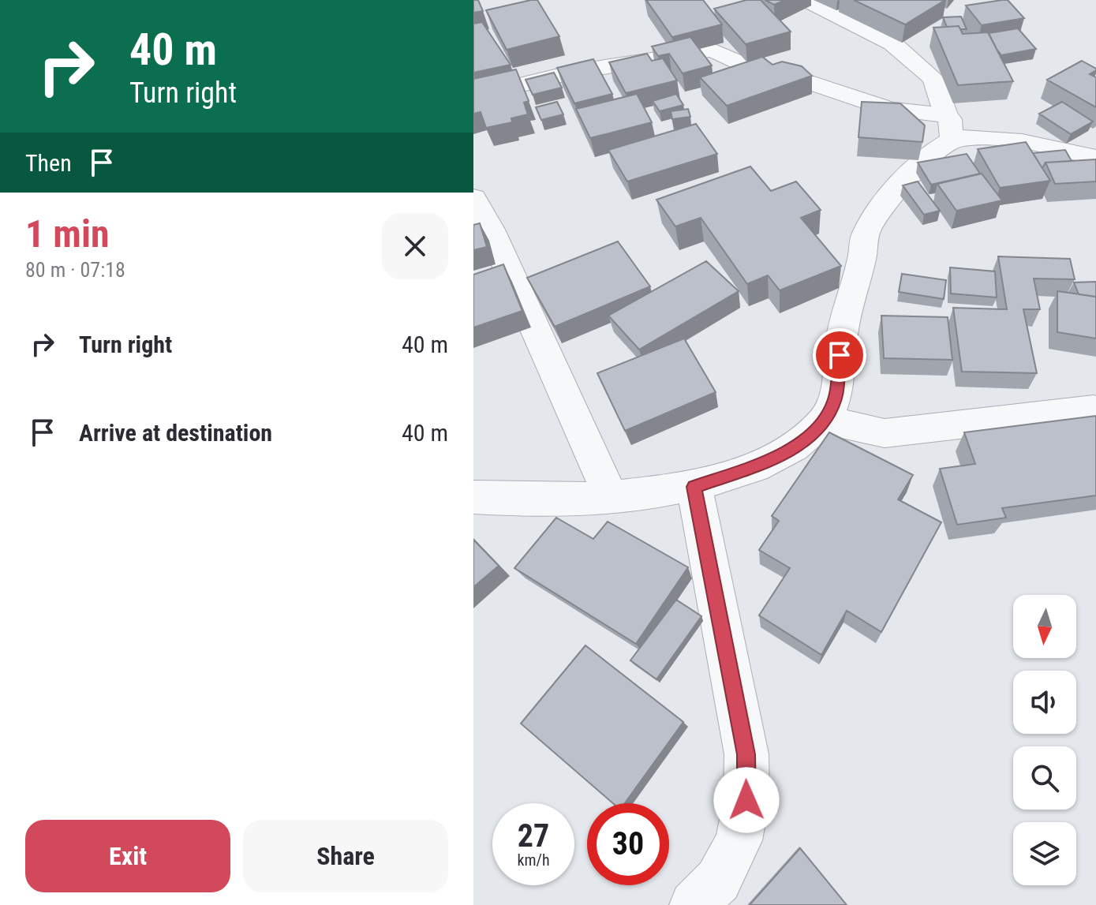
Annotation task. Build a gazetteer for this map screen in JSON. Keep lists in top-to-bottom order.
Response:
{
  "north": "bottom",
  "page": {
    "turn": ["40 m", "Turn right"],
    "then": "Then",
    "heading": ["1 min", "80 m · 07:18"],
    "list": [
      {
        "name": "Turn right",
        "value": "40 m"
      },
      {
        "name": "Arrive at destination",
        "value": "40 m"
      }
    ],
    "speed": "27 km/h",
    "limit": "30",
    "buttons": ["Exit", "Share"]
  }
}
